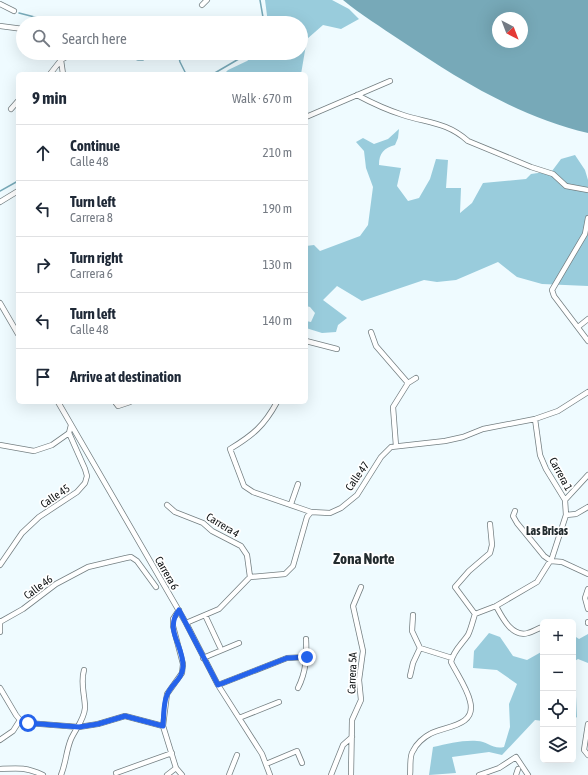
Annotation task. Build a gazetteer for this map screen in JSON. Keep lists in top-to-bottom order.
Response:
{
  "streets": {
    "street": [
      "Carrera 1",
      "Calle 47",
      "Calle 45",
      "Carrera 4",
      "Carrera 6",
      "Calle 46",
      "Carrera 5A"
    ]
  },
  "districts": ["Las Brisas", "Zona Norte"],
  "north": "bottom right",
  "page": {
    "search": "Search here",
    "heading": ["9 min", "Walk · 670 m"],
    "list": [
      ["Continue", "Calle 48", "210 m"],
      ["Turn left", "Carrera 8", "190 m"],
      ["Turn right", "Carrera 6", "130 m"],
      ["Turn left", "Calle 48", "140 m"],
      "Arrive at destination"
    ],
    "map_buttons": ["+", "−"]
  }
}
